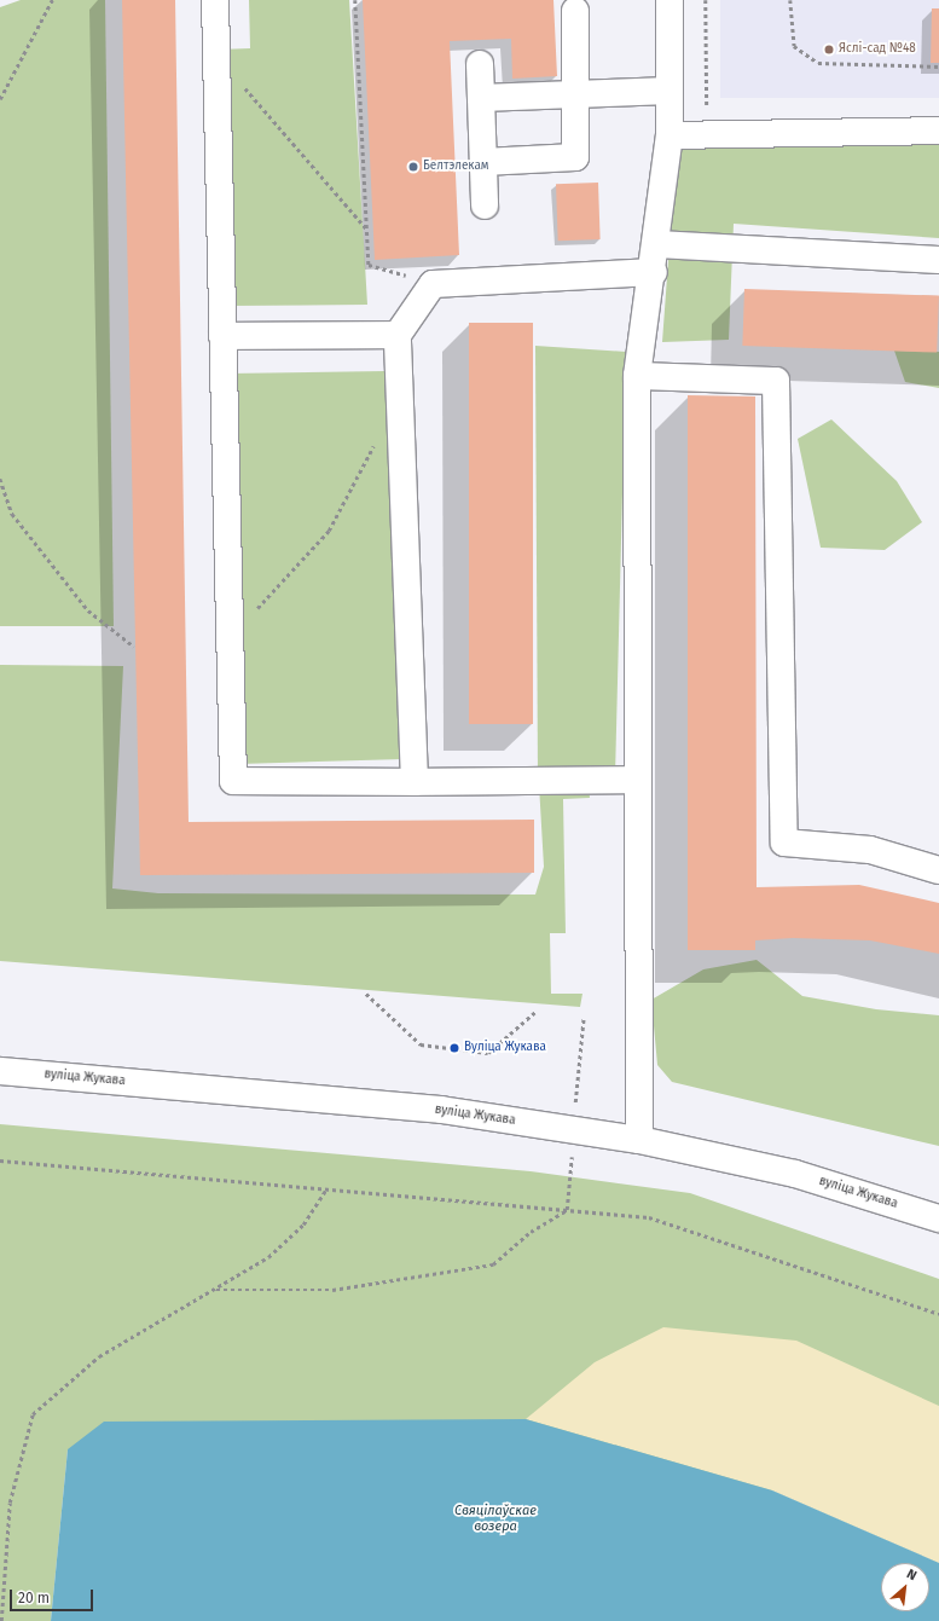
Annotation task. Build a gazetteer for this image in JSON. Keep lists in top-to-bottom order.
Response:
{
  "streets": {
    "street": ["вуліца Жукава"]
  },
  "water": ["Свяцілаўскае возера"],
  "places": ["Яслі-сад №48", "Белтэлекам", "Вуліца Жукава"],
  "scale_bar": "20 m",
  "north": "top right"
}
